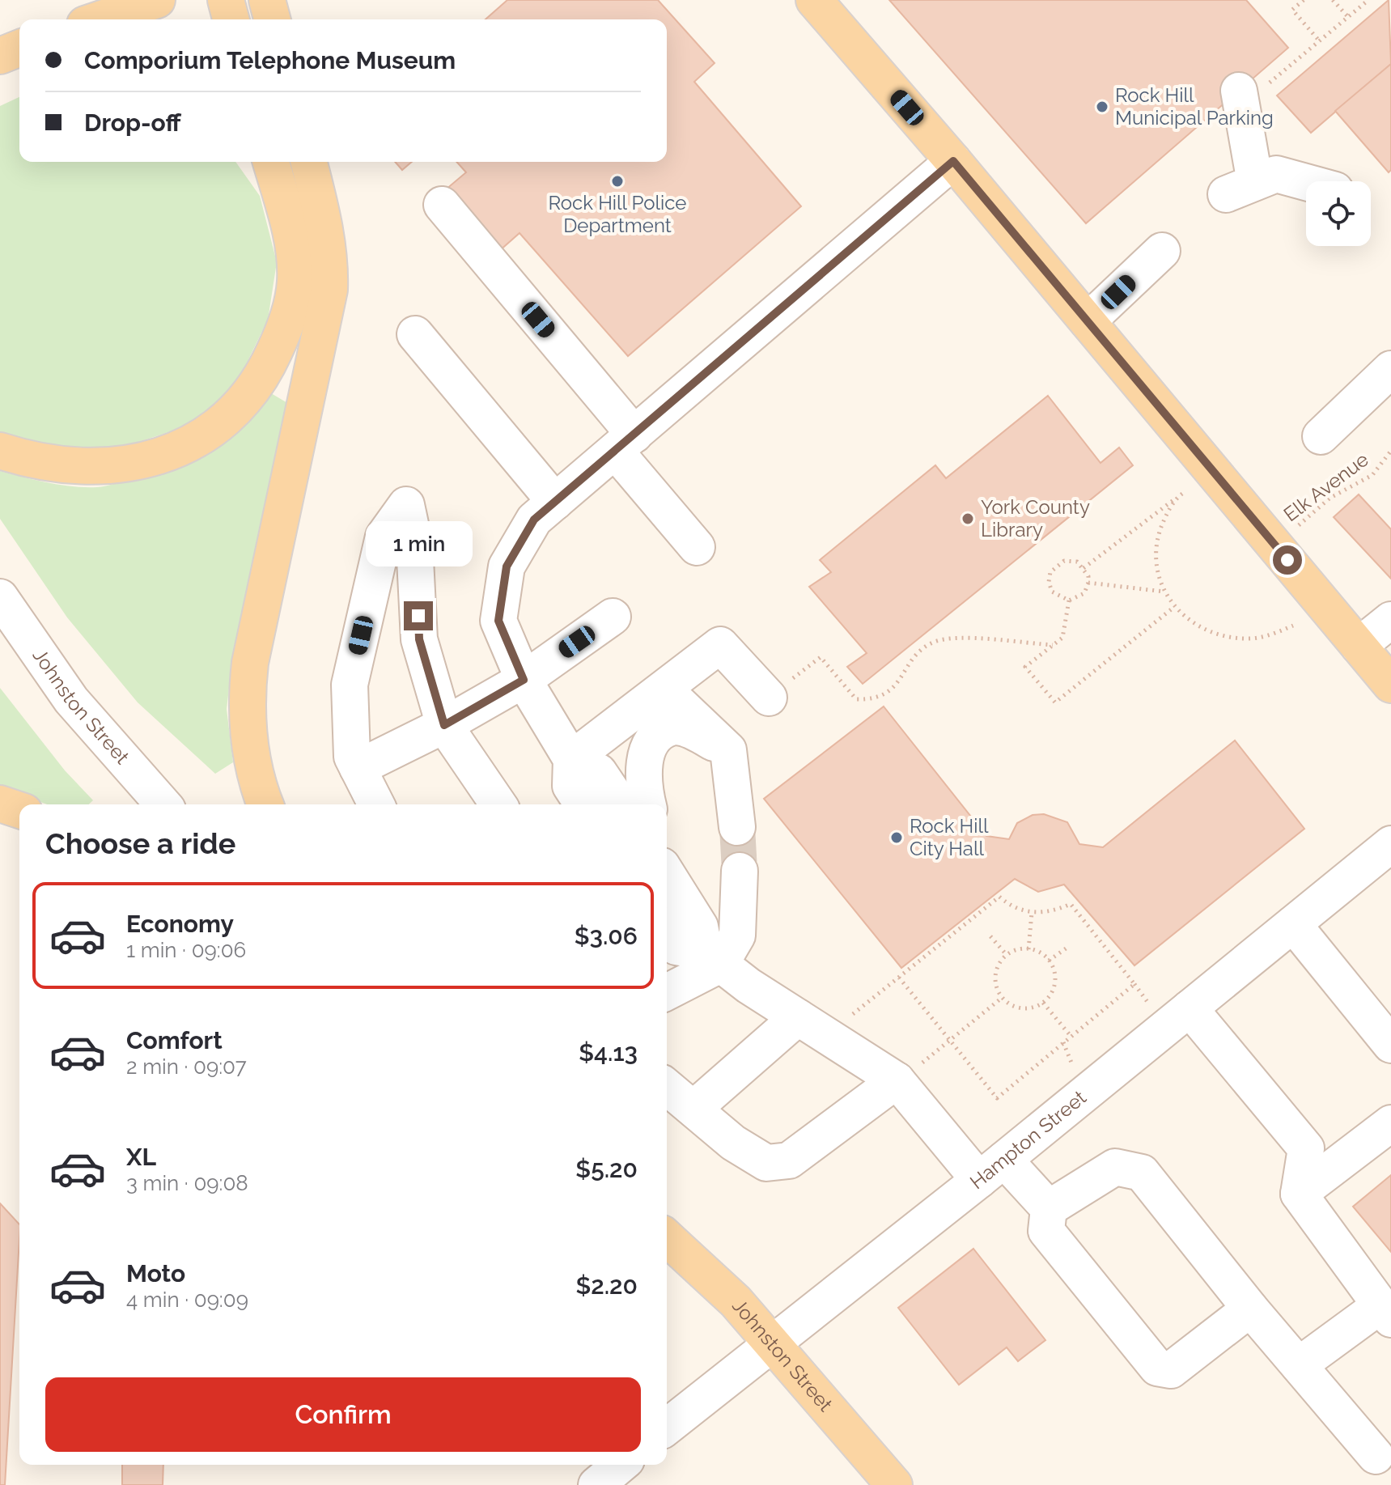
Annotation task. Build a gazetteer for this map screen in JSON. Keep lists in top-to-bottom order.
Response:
{
  "streets": {
    "main road": ["Johnston Street"],
    "street": ["Hampton Street"],
    "path": ["Elk Avenue"]
  },
  "crossings": [
    ["Johnston Street", "Hampton Street"]
  ],
  "places": [
    "Rock Hill Municipal Parking",
    "Rock Hill Police Department",
    "York County Library",
    "Rock Hill City Hall"
  ],
  "page": {
    "banner": ["Comporium Telephone Museum", "Drop-off"],
    "bubble": "1 min",
    "heading": "Choose a ride",
    "list": [
      {
        "name": "Economy",
        "note": "1 min · 09:06",
        "value": "$3.06"
      },
      {
        "name": "Comfort",
        "note": "2 min · 09:07",
        "value": "$4.13"
      },
      {
        "name": "XL",
        "note": "3 min · 09:08",
        "value": "$5.20"
      },
      {
        "name": "Moto",
        "note": "4 min · 09:09",
        "value": "$2.20"
      }
    ],
    "buttons": "Confirm"
  }
}
